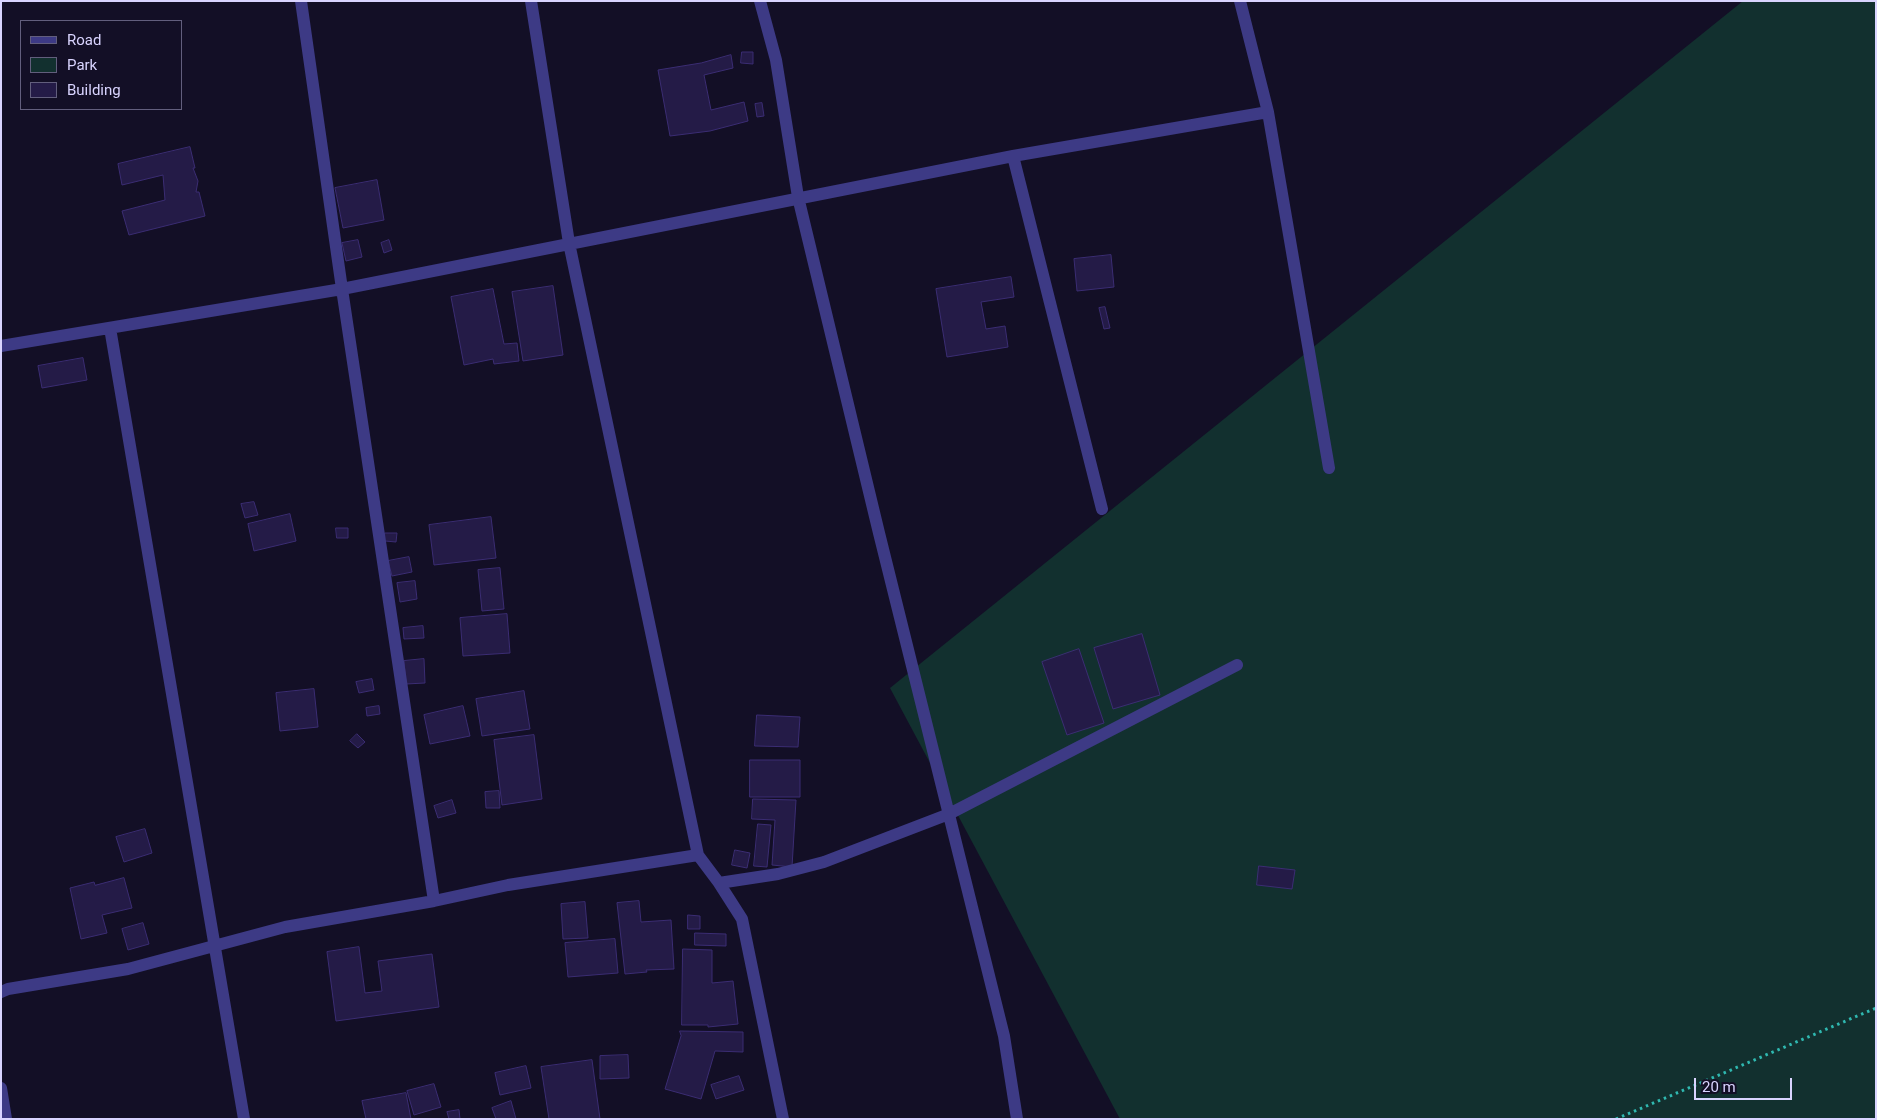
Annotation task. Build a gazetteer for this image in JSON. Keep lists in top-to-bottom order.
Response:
{
  "legend": ["Road", "Park", "Building"],
  "scale_bar": "20 m"
}
